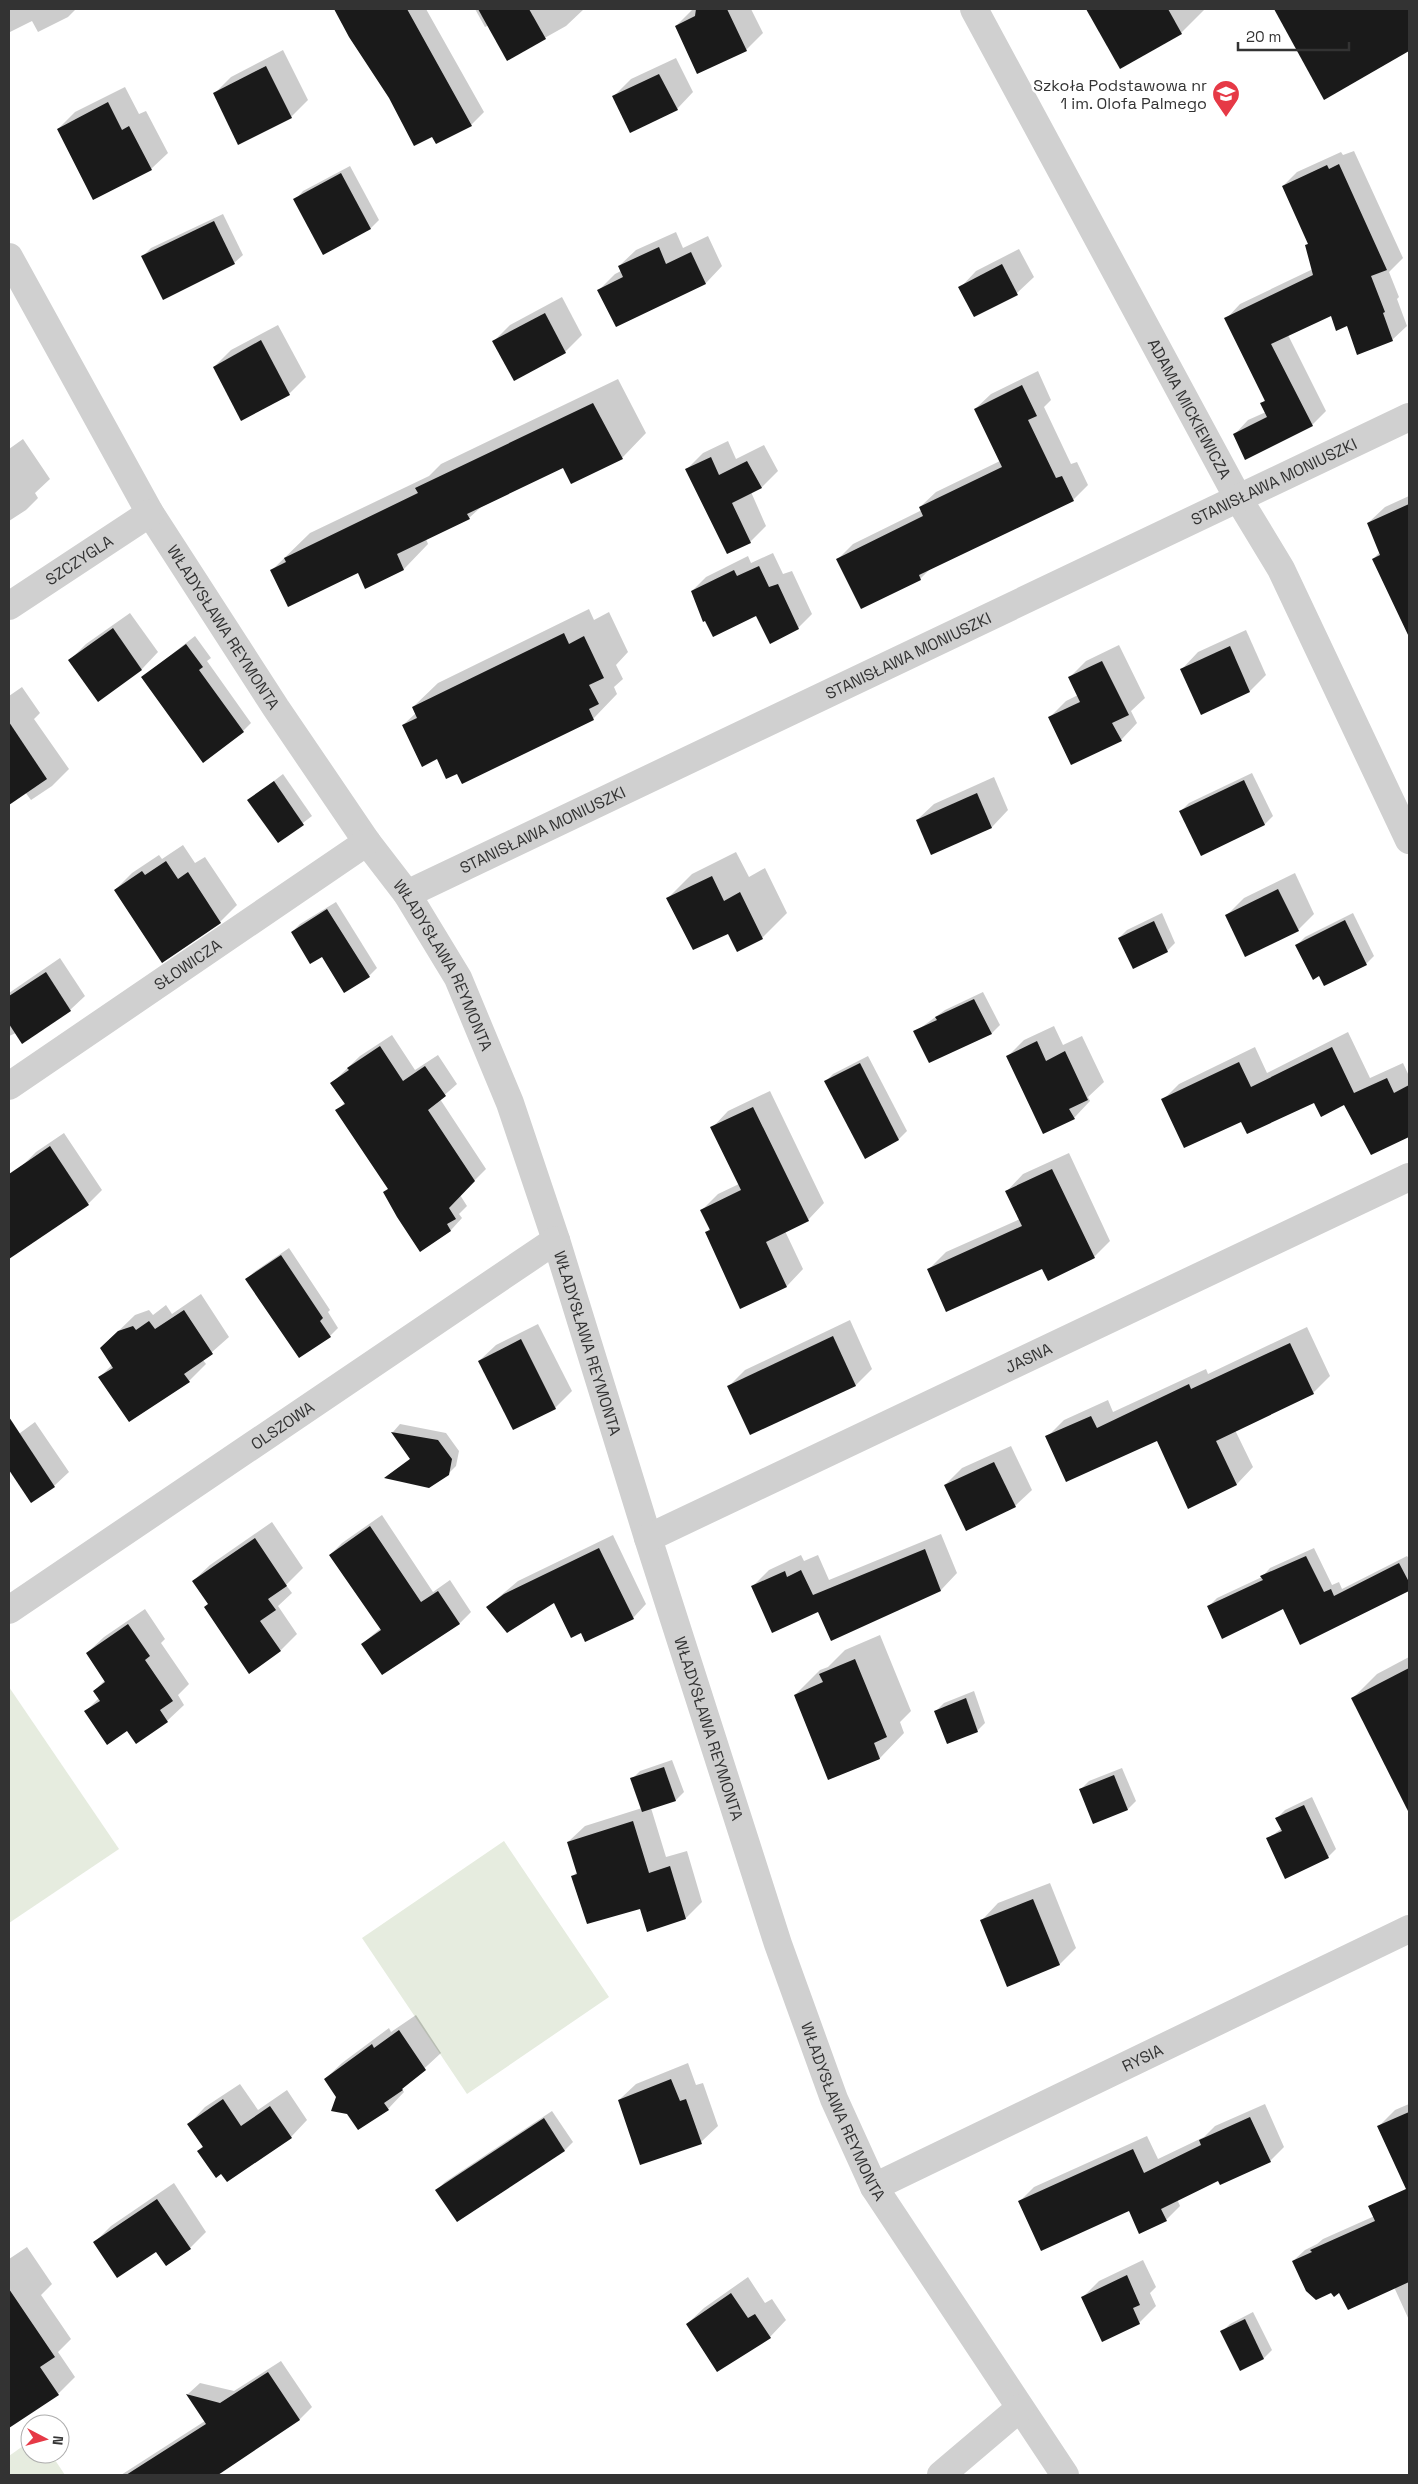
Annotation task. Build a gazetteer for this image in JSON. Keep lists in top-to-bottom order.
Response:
{
  "streets": {
    "street": [
      "ADAMA MICKIEWICZA",
      "STANISŁAWA MONIUSZKI",
      "SZCZYGLA",
      "WŁADYSŁAWA REYMONTA",
      "SŁOWICZA",
      "JASNA",
      "OLSZOWA",
      "RYSIA"
    ]
  },
  "crossings": [
    ["ADAMA MICKIEWICZA", "STANISŁAWA MONIUSZKI"],
    ["STANISŁAWA MONIUSZKI", "WŁADYSŁAWA REYMONTA"],
    ["SZCZYGLA", "WŁADYSŁAWA REYMONTA"],
    ["WŁADYSŁAWA REYMONTA", "SŁOWICZA"],
    ["WŁADYSŁAWA REYMONTA", "JASNA"],
    ["WŁADYSŁAWA REYMONTA", "OLSZOWA"],
    ["WŁADYSŁAWA REYMONTA", "RYSIA"]
  ],
  "places": {
    "school or university": ["Szkoła Podstawowa nr 1 im. Olofa Palmego"]
  },
  "scale_bar": "20 m",
  "north": "right"
}
